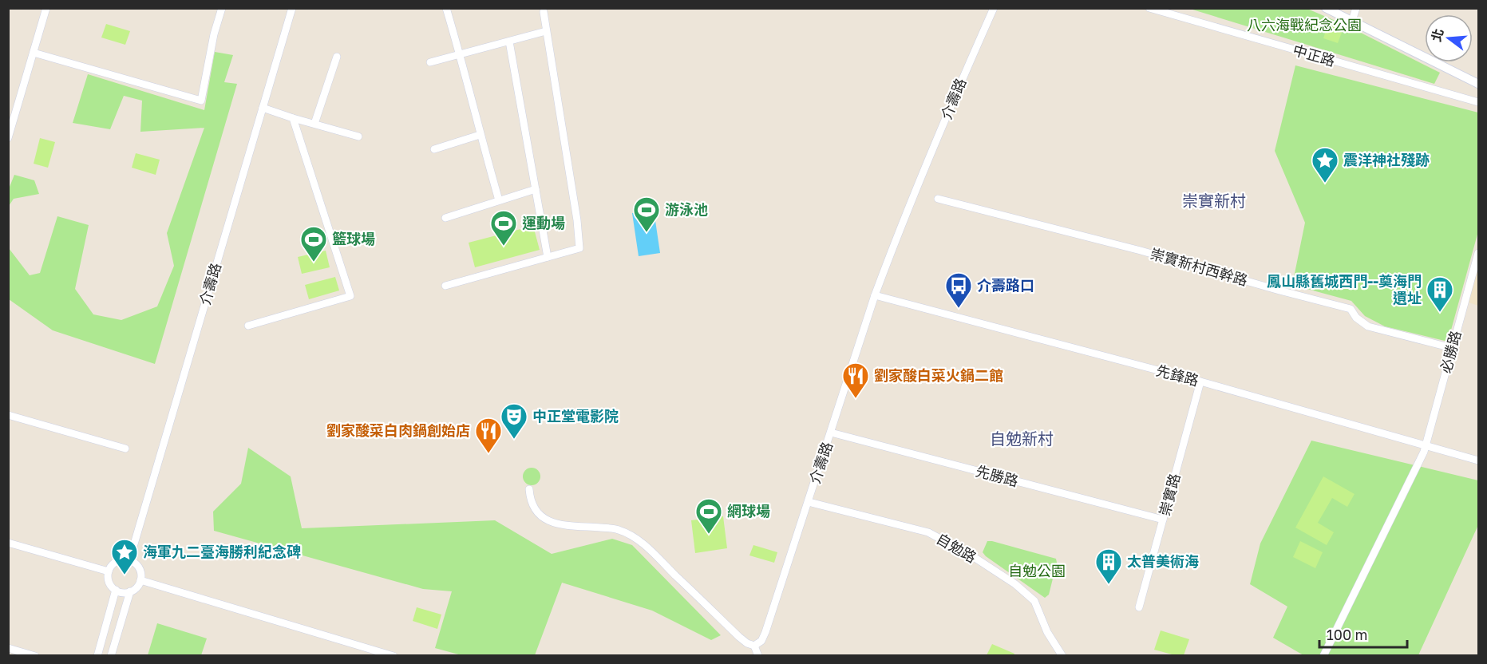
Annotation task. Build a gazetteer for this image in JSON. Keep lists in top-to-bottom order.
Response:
{
  "streets": {
    "street": [
      "中正路",
      "介壽路",
      "崇實新村西幹路",
      "必勝路",
      "先鋒路",
      "先勝路",
      "崇實路",
      "自勉路"
    ]
  },
  "crossings": [
    ["介壽路", "先鋒路"],
    ["介壽路", "先勝路"],
    ["介壽路", "自勉路"],
    ["崇實新村西幹路", "必勝路"],
    ["必勝路", "先鋒路"],
    ["先鋒路", "崇實路"],
    ["先勝路", "崇實路"]
  ],
  "districts": ["崇實新村", "自勉新村"],
  "parks": ["八六海戰紀念公園", "自勉公園"],
  "places": {
    "place": ["震洋神社殘跡", "海軍九二臺海勝利紀念碑"],
    "sports": [
      "游泳池",
      "運動場",
      "籃球場",
      "網球場"
    ],
    "bus stop": ["介壽路口"],
    "building": ["鳳山縣舊城西門--奠海門 遺址", "太普美術海"],
    "restaurant": ["劉家酸白菜火鍋二館", "劉家酸菜白肉鍋創始店"],
    "theatre": ["中正堂電影院"]
  },
  "scale_bar": "100 m",
  "north": "left"
}
